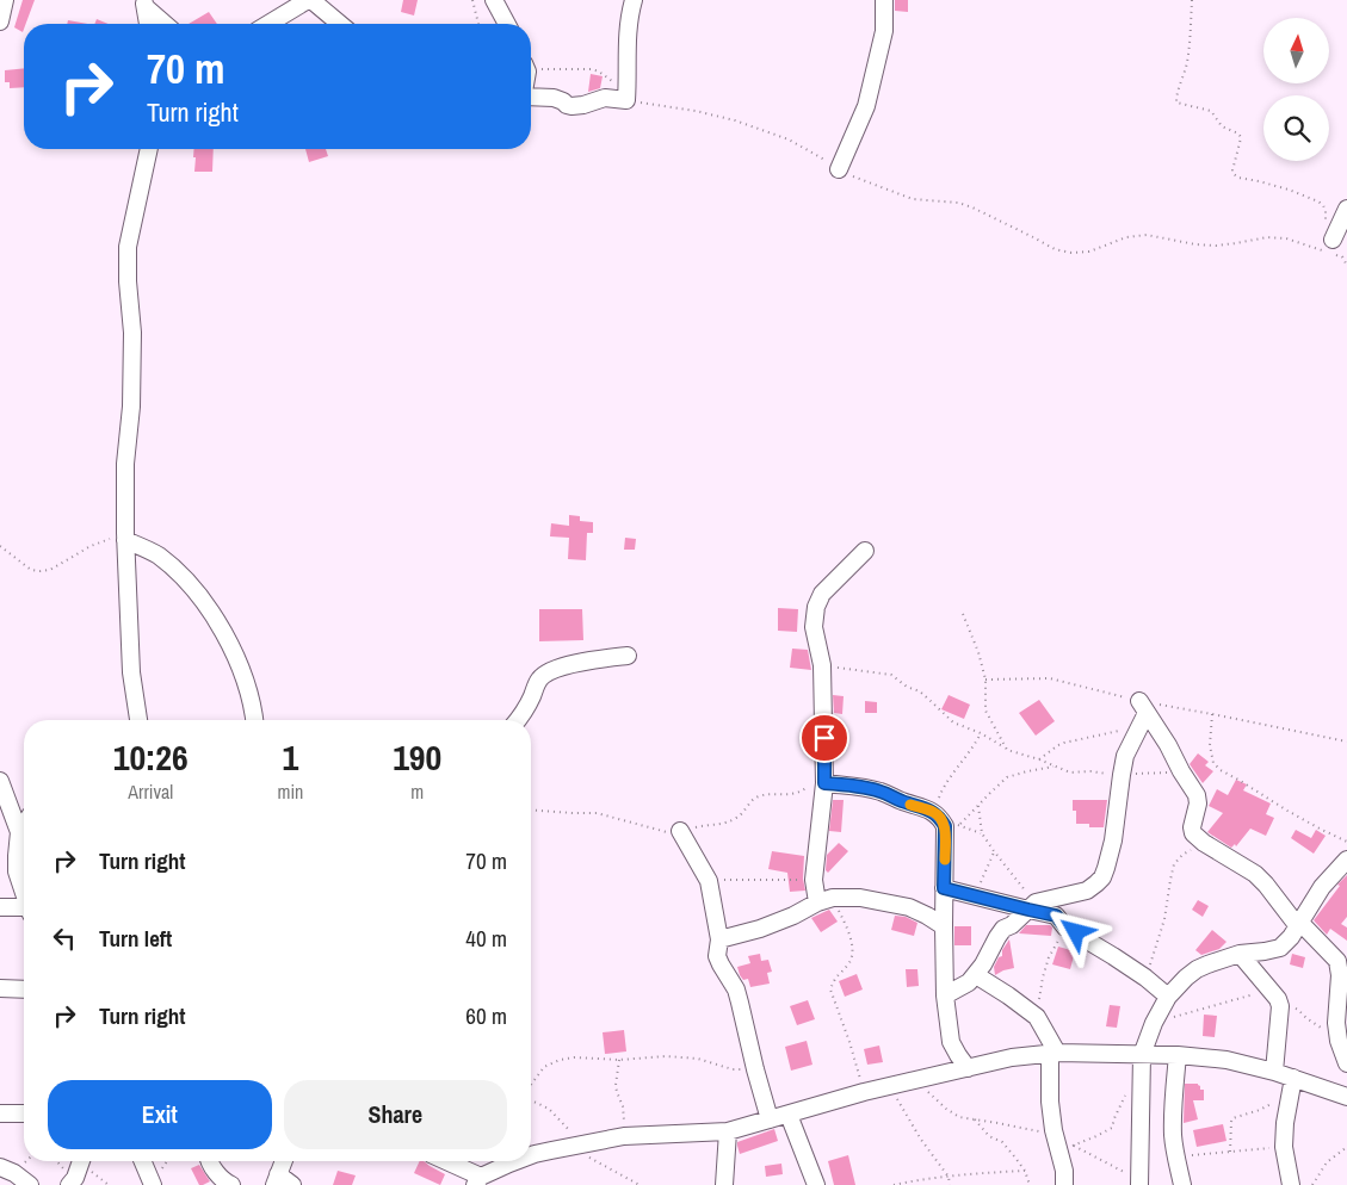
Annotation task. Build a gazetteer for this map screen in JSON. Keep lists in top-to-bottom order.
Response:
{
  "north": "top",
  "page": {
    "turn": ["70 m", "Turn right"],
    "eta": [
      "10:26",
      "Arrival",
      "1",
      "min",
      "190",
      "m"
    ],
    "list": [
      {
        "name": "Turn right",
        "value": "70 m"
      },
      {
        "name": "Turn left",
        "value": "40 m"
      },
      {
        "name": "Turn right",
        "value": "60 m"
      }
    ],
    "buttons": ["Exit", "Share"]
  }
}
